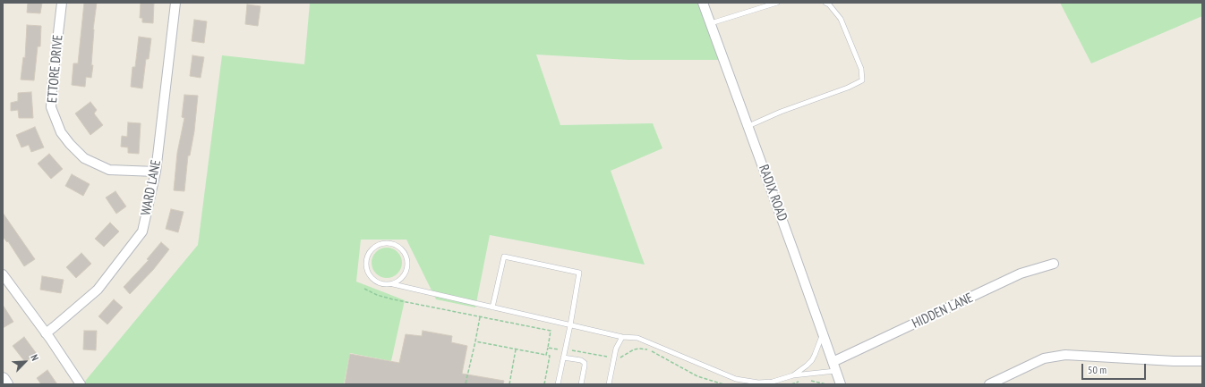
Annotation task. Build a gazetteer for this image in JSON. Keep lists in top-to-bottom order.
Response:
{
  "streets": {
    "street": [
      "ETTORE DRIVE",
      "WARD LANE",
      "RADIX ROAD",
      "HIDDEN LANE"
    ]
  },
  "crossings": [
    ["ETTORE DRIVE", "WARD LANE"],
    ["RADIX ROAD", "HIDDEN LANE"]
  ],
  "scale_bar": "50 m",
  "north": "top right"
}
